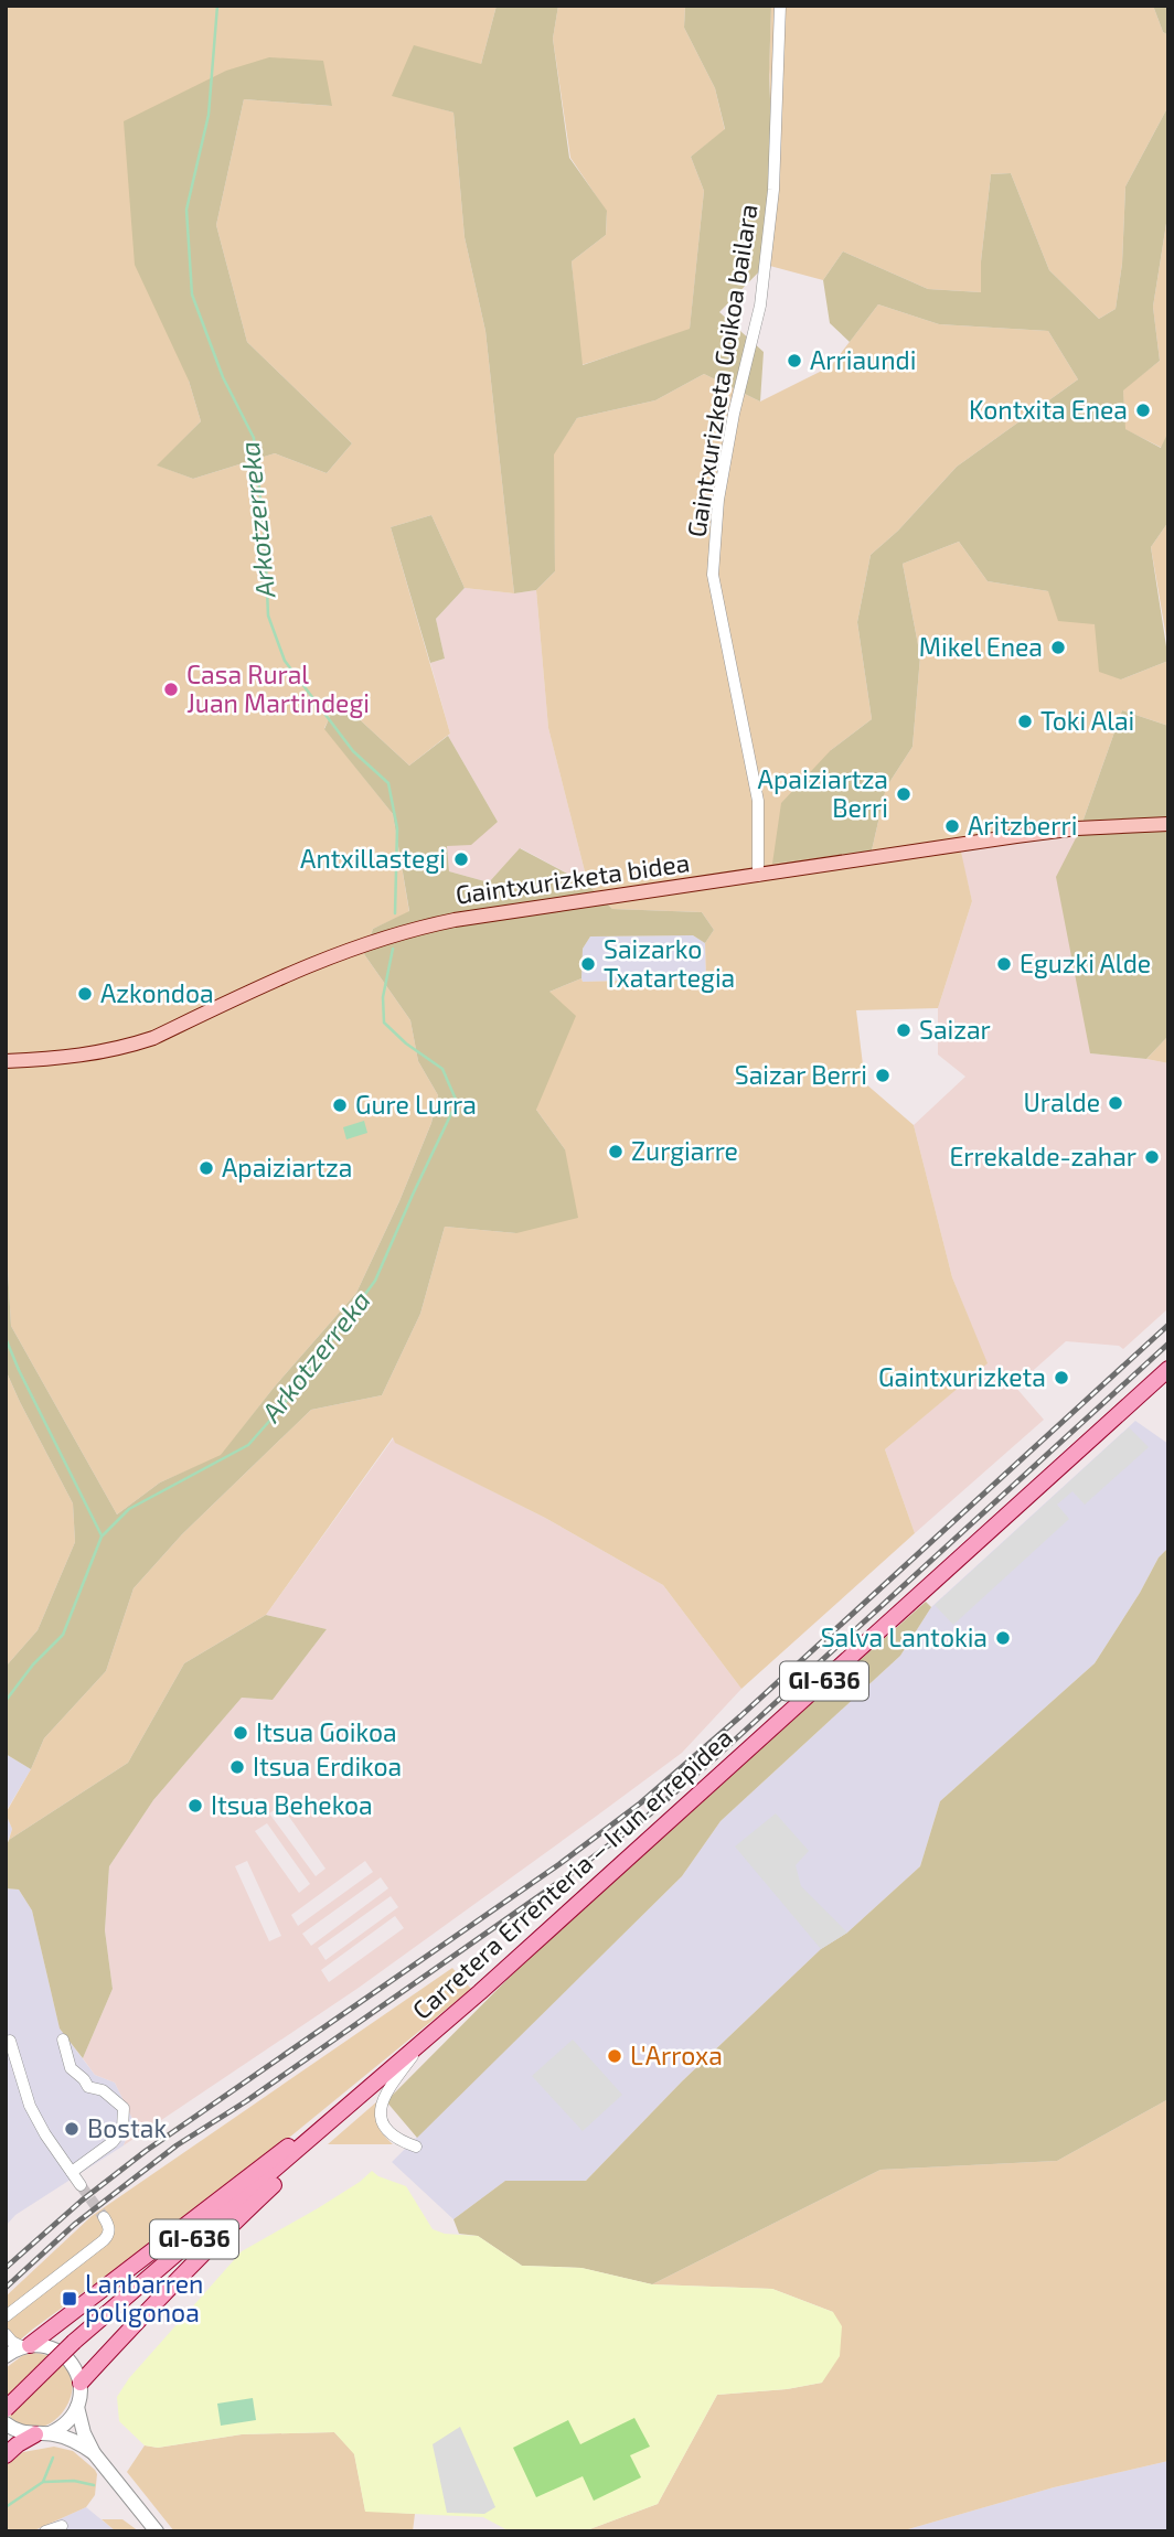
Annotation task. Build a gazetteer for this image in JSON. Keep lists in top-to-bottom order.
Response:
{
  "streets": {
    "main road": ["Gaintxurizketa bidea", "GI-636", "Carretera Errenteria – Irun errepidea"],
    "street": ["Gaintxurizketa Goikoa bailara"]
  },
  "crossings": [
    ["Gaintxurizketa Goikoa bailara", "Gaintxurizketa bidea"]
  ],
  "water": ["Arkotzerreka"],
  "places": {
    "other": [
      "Arriaundi",
      "Kontxita Enea",
      "Mikel Enea",
      "Casa Rural Juan Martindegi",
      "Toki Alai",
      "Apaiziartza Berri",
      "Aritzberri",
      "Antxillastegi",
      "Saizarko Txatartegia",
      "Eguzki Alde",
      "Azkondoa",
      "Saizar",
      "Saizar Berri",
      "Uralde",
      "Gure Lurra",
      "Zurgiarre",
      "Errekalde-zahar",
      "Apaiziartza",
      "Gaintxurizketa",
      "Salva Lantokia",
      "Itsua Goikoa",
      "Itsua Erdikoa",
      "Itsua Behekoa",
      "L'Arroxa",
      "Bostak"
    ],
    "transit": ["Lanbarren poligonoa"]
  }
}
